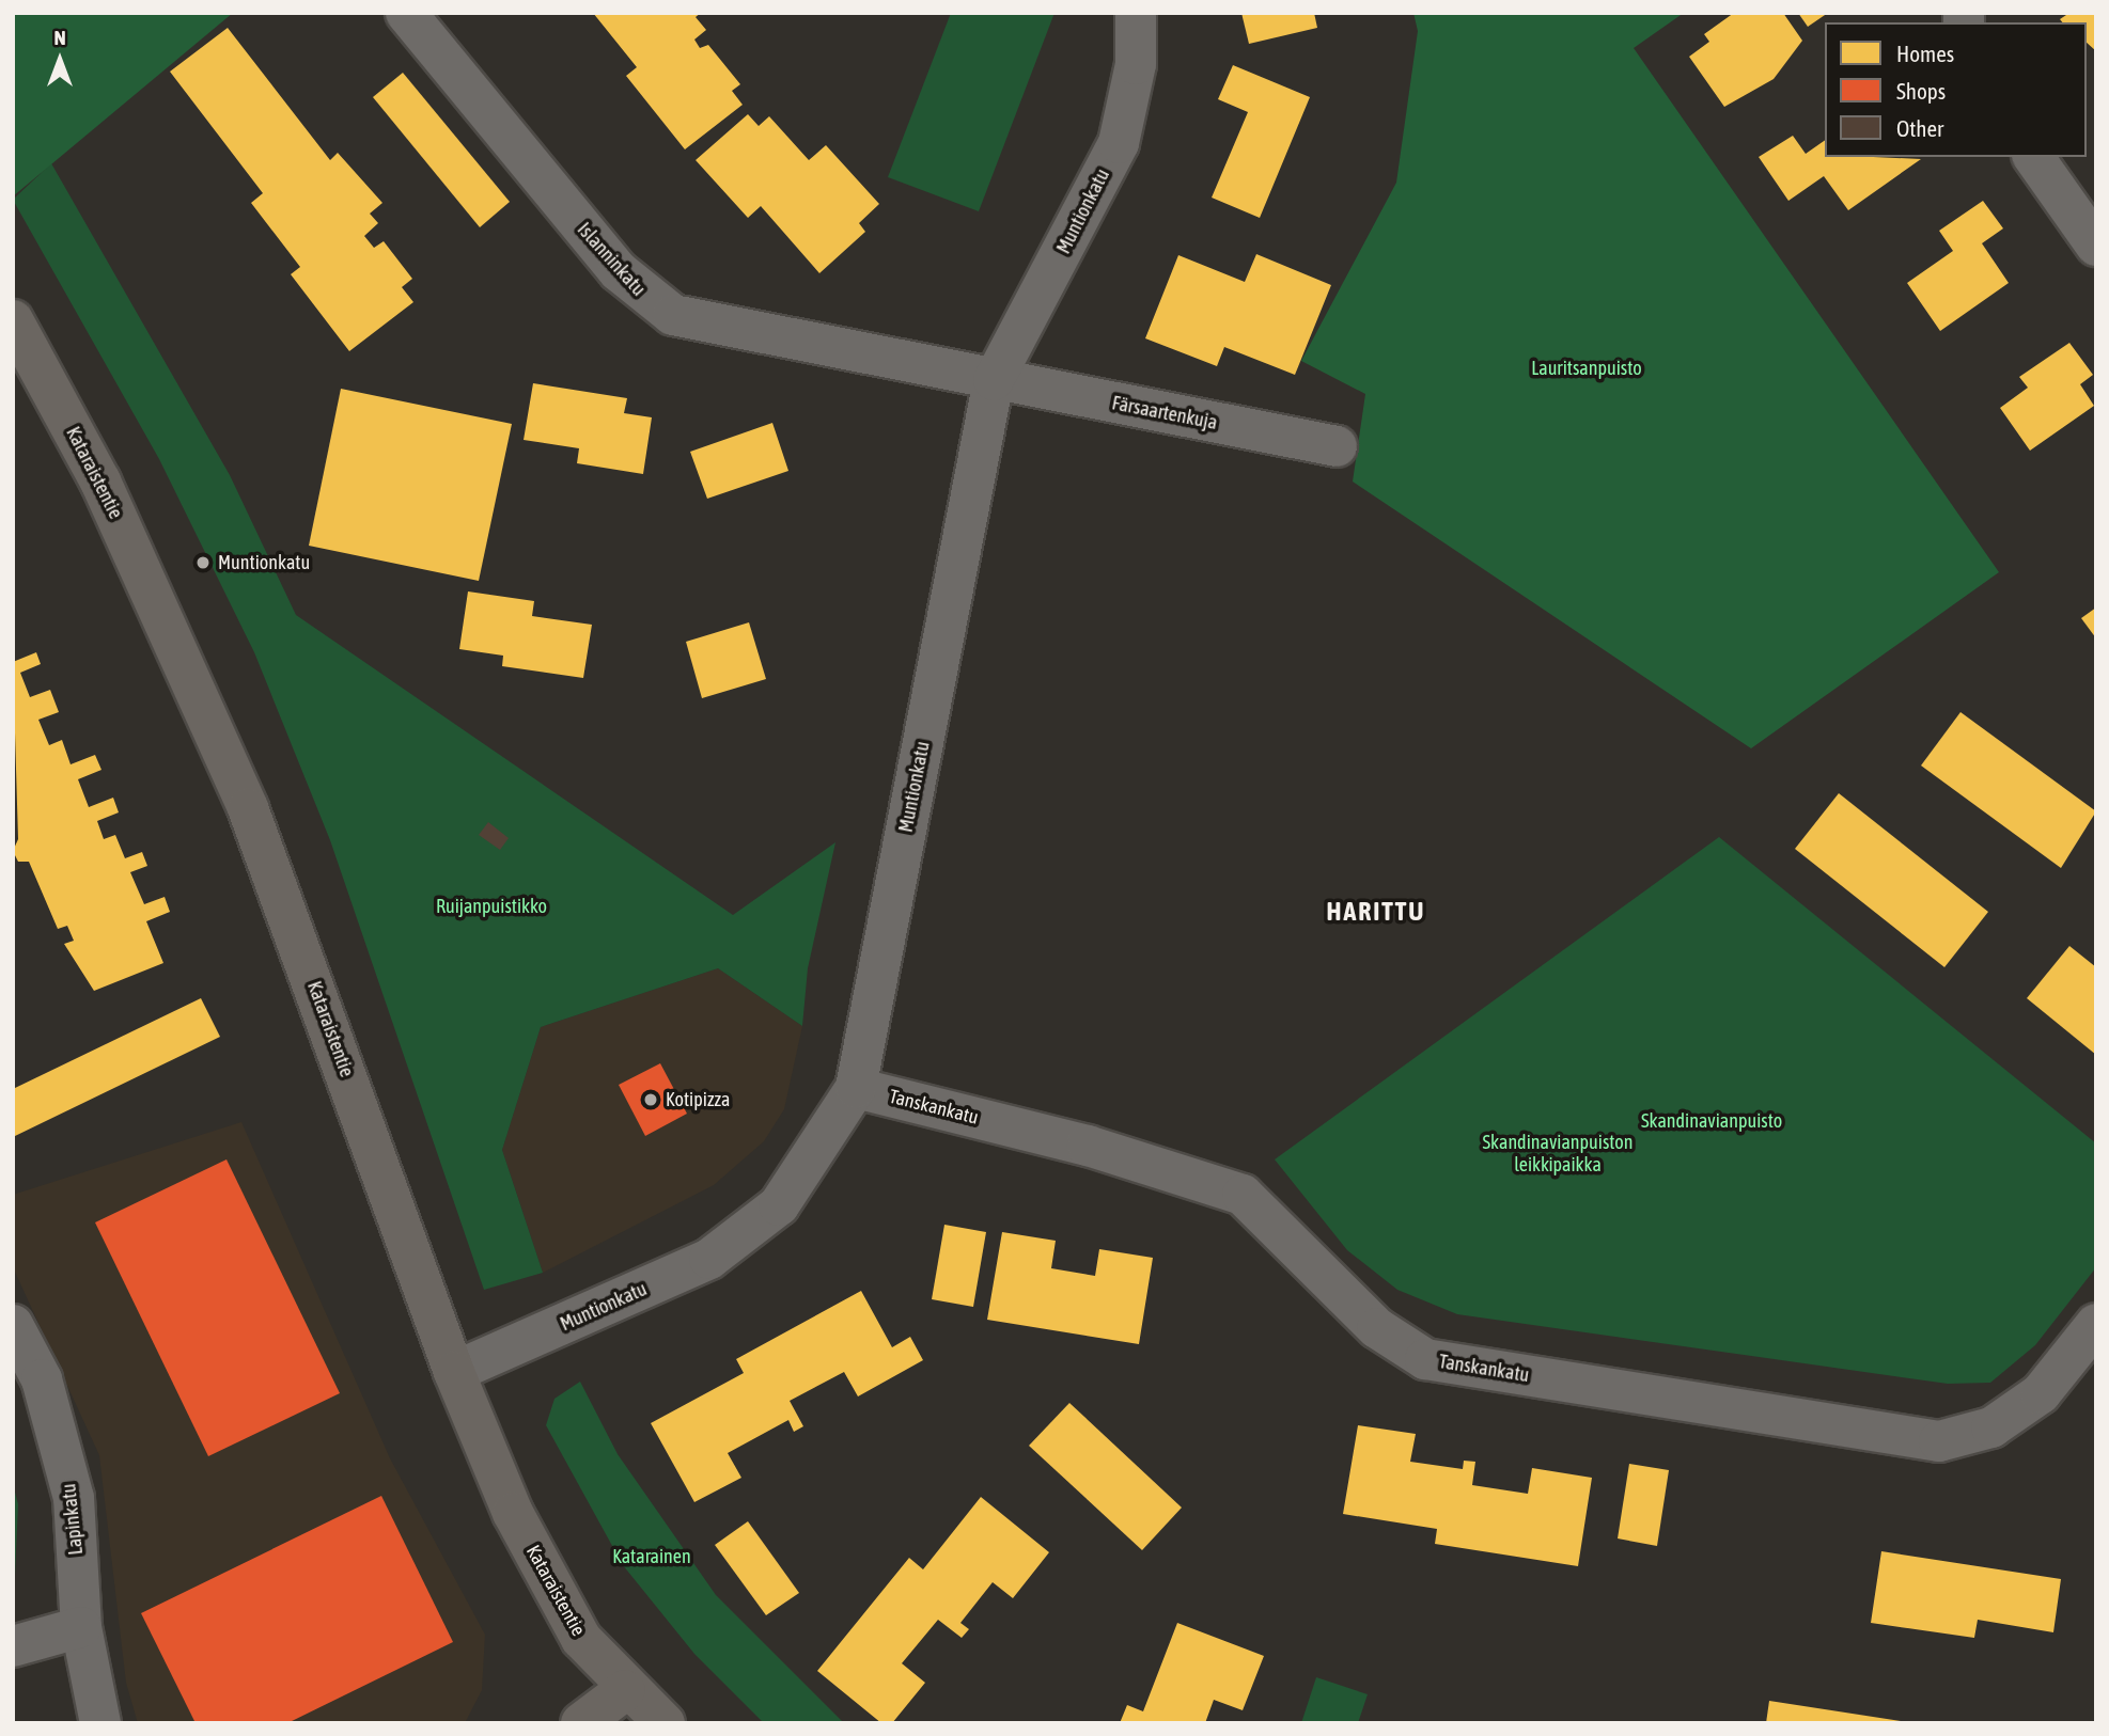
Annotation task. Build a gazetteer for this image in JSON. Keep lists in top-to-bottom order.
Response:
{
  "streets": {
    "street": [
      "Muntionkatu",
      "Islanninkatu",
      "Färsaartenkuja",
      "Kataraistentie",
      "Tanskankatu",
      "Lapinkatu"
    ]
  },
  "crossings": [
    ["Muntionkatu", "Islanninkatu"],
    ["Muntionkatu", "Färsaartenkuja"],
    ["Muntionkatu", "Kataraistentie"],
    ["Muntionkatu", "Tanskankatu"],
    ["Islanninkatu", "Färsaartenkuja"]
  ],
  "districts": ["HARITTU"],
  "parks": [
    "Lauritsanpuisto",
    "Ruijanpuistikko",
    "Skandinavianpuisto",
    "Skandinavianpuiston leikkipaikka",
    "Katarainen"
  ],
  "places": ["Muntionkatu", "Kotipizza"],
  "legend": ["Homes", "Shops", "Other"],
  "north": "top"
}
